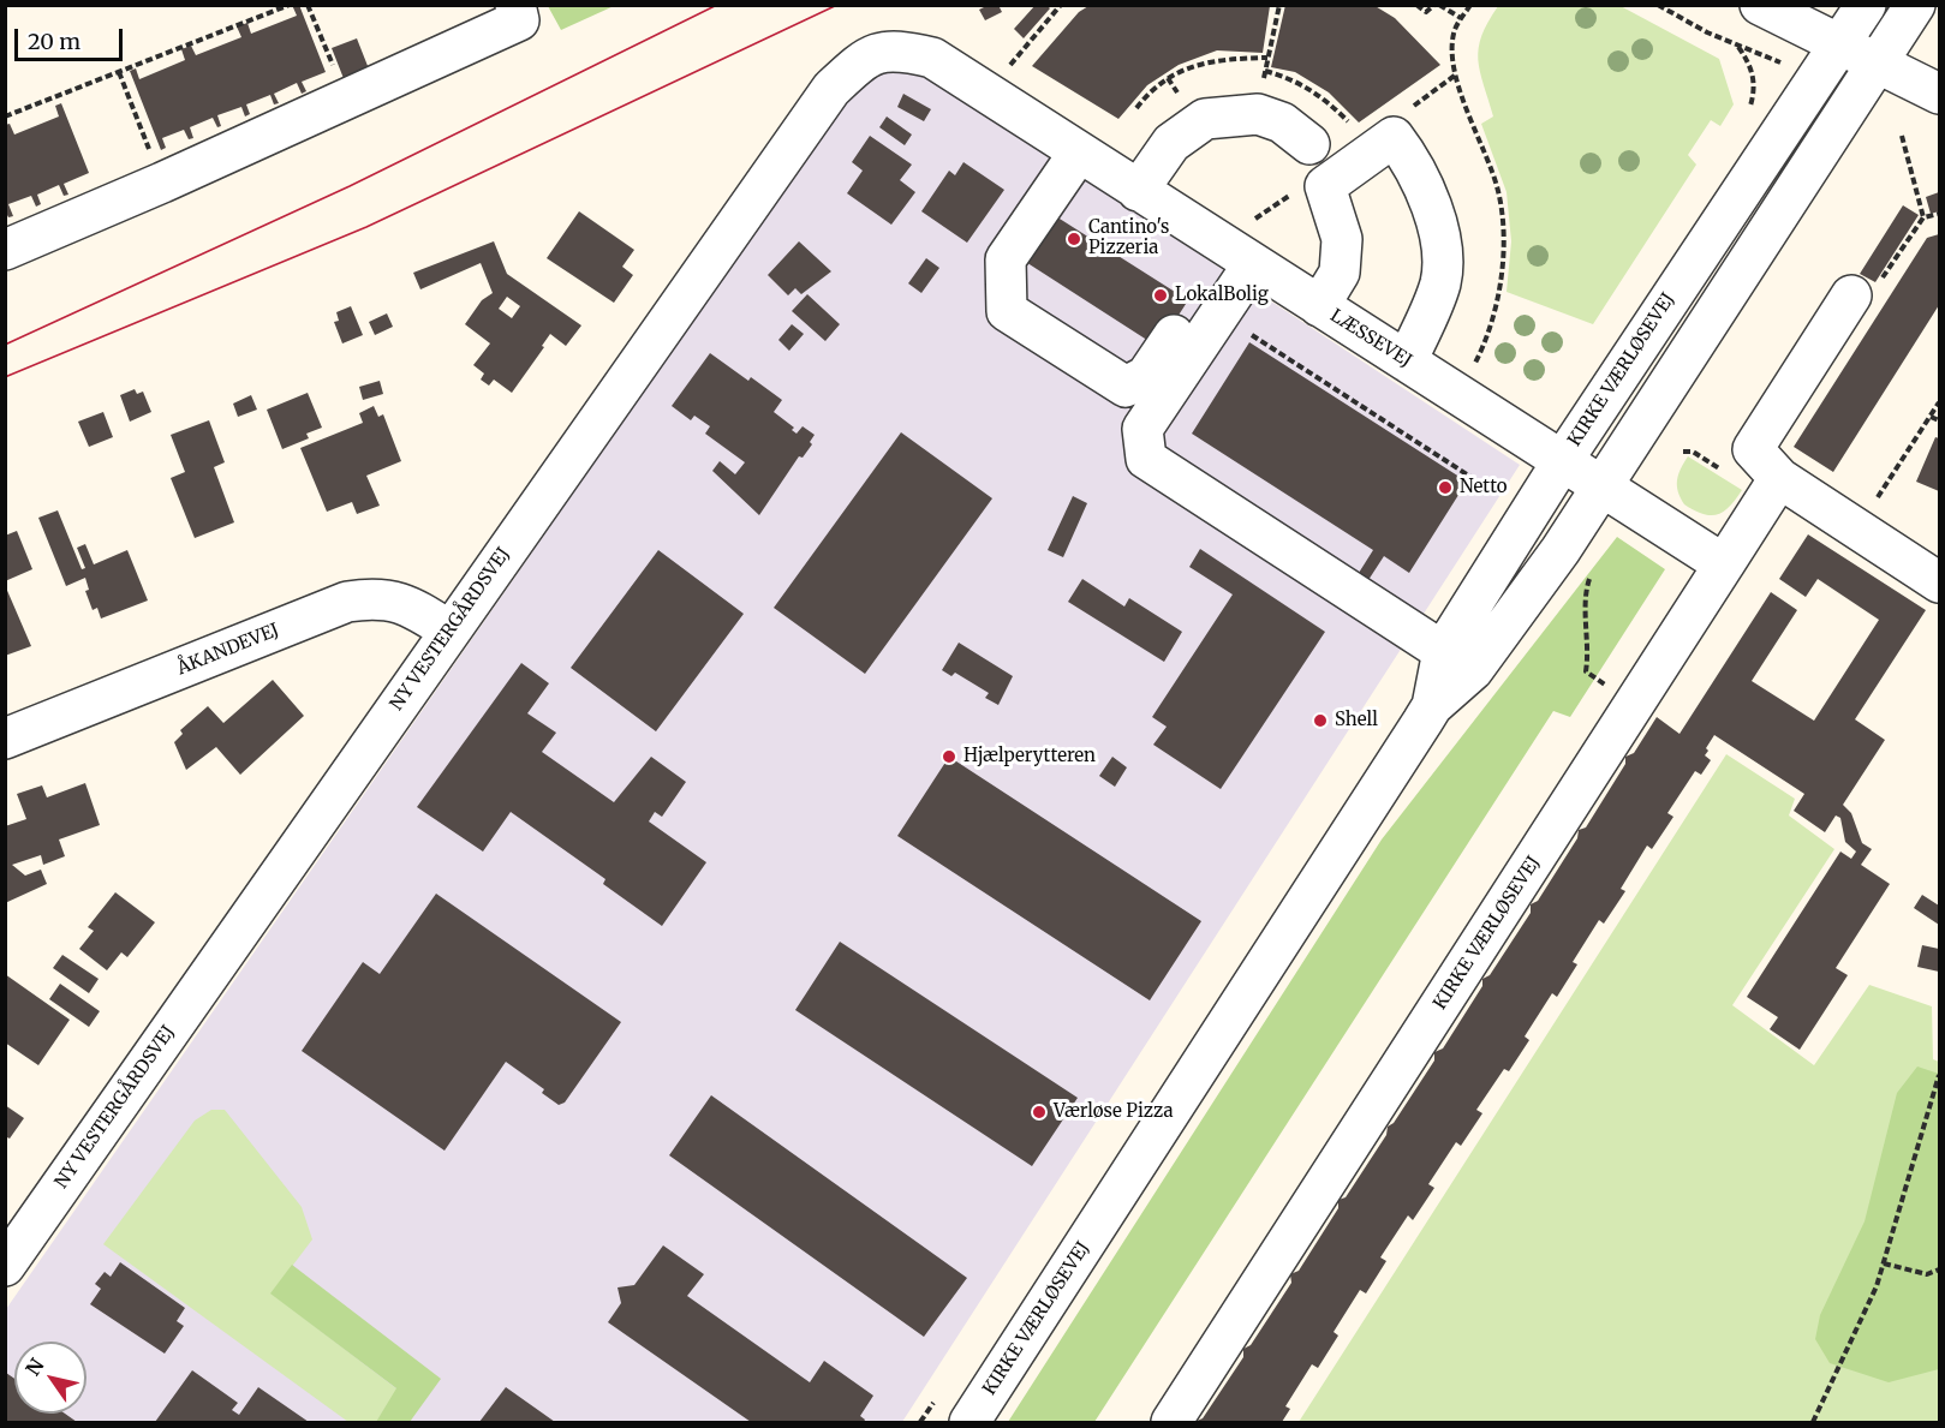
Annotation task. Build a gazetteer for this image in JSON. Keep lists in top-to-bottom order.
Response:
{
  "streets": {
    "street": [
      "LÆSSEVEJ",
      "KIRKE VÆRLØSEVEJ",
      "NY VESTERGÅRDSVEJ",
      "ÅKANDEVEJ"
    ]
  },
  "crossings": [
    ["LÆSSEVEJ", "KIRKE VÆRLØSEVEJ"],
    ["LÆSSEVEJ", "NY VESTERGÅRDSVEJ"],
    ["NY VESTERGÅRDSVEJ", "ÅKANDEVEJ"]
  ],
  "places": [
    "Cantino's Pizzeria",
    "LokalBolig",
    "Netto",
    "Shell",
    "Hjælperytteren",
    "Værløse Pizza"
  ],
  "scale_bar": "20 m",
  "north": "top left"
}
